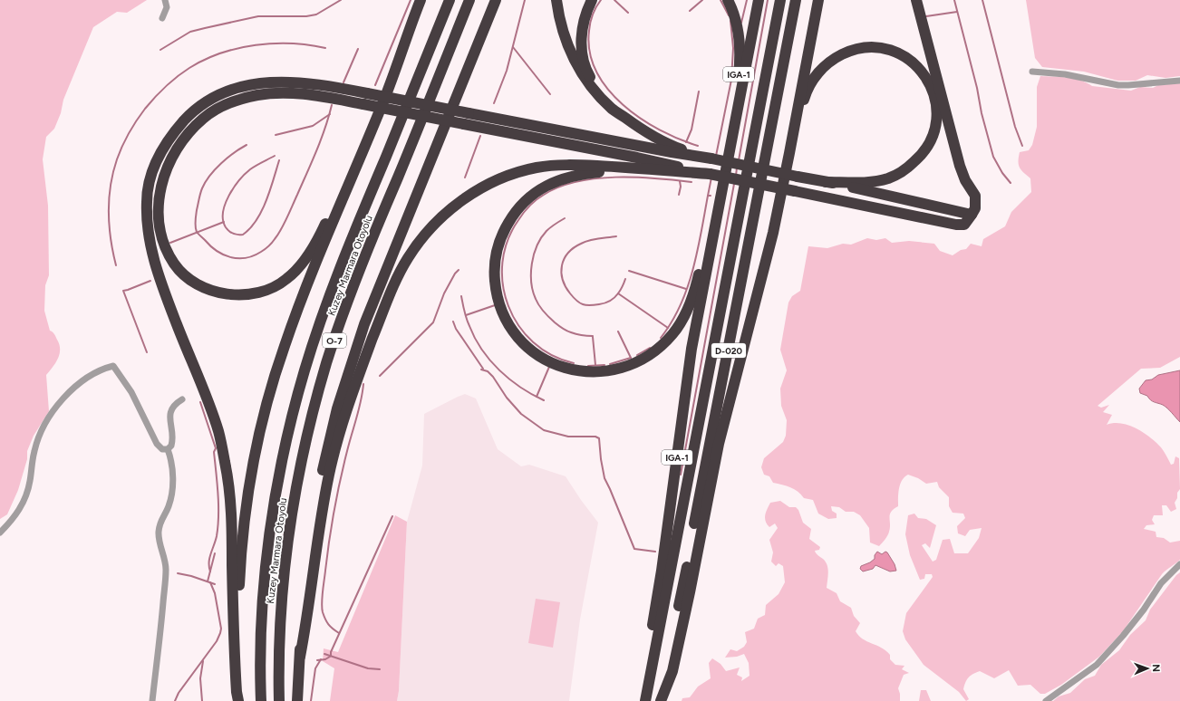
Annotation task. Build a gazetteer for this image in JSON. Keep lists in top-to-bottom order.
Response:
{
  "streets": {
    "highway": [
      "IGA-1",
      "Kuzey Marmara Otoyolu",
      "O-7",
      "D-020"
    ]
  },
  "crossings": [
    ["IGA-1", "D-020"]
  ],
  "north": "right"
}
